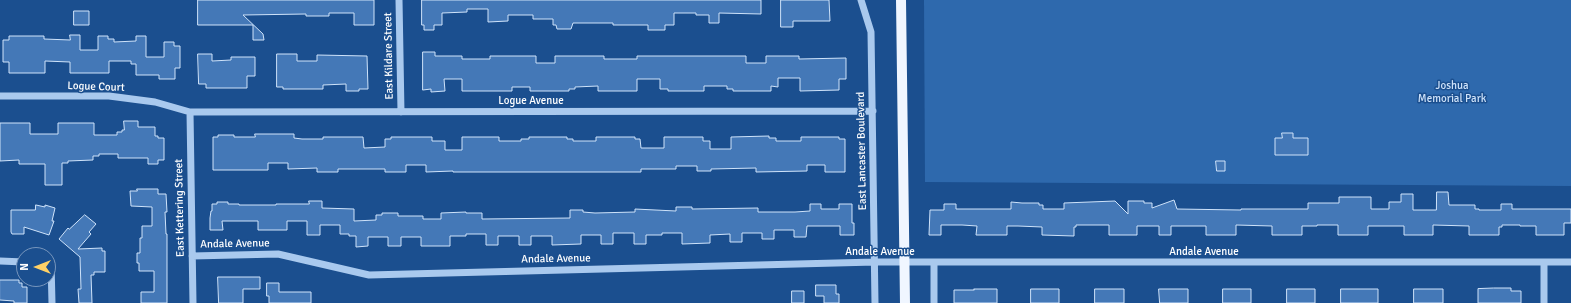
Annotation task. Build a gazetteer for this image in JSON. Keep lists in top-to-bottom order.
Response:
{
  "streets": {
    "street": [
      "East Kildare Street",
      "Logue Court",
      "Logue Avenue",
      "East Lancaster Boulevard",
      "East Kettering Street",
      "Andale Avenue"
    ]
  },
  "crossings": [
    ["East Kildare Street", "Logue Avenue"],
    ["Logue Court", "Logue Avenue"],
    ["Logue Court", "East Kettering Street"],
    ["Logue Avenue", "East Lancaster Boulevard"],
    ["Logue Avenue", "East Kettering Street"],
    ["East Lancaster Boulevard", "Andale Avenue"],
    ["East Kettering Street", "Andale Avenue"]
  ],
  "parks": ["Joshua Memorial Park"],
  "north": "left"
}
